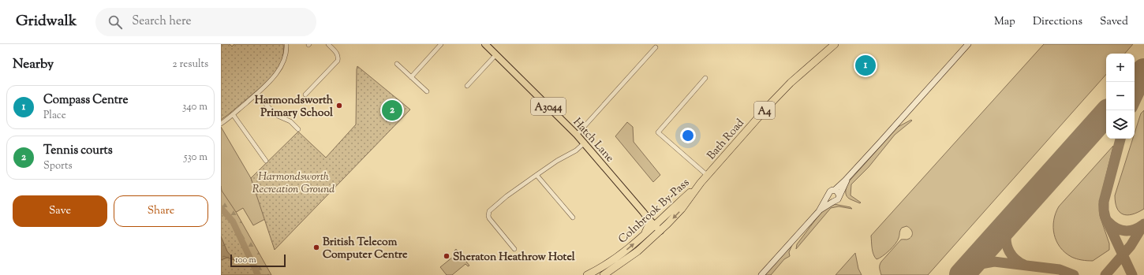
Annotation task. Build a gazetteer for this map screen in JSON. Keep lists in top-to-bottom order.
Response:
{
  "streets": {
    "highway": ["A4", "Bath Road", "Colnbrook By-Pass"],
    "main road": ["A3044", "Hatch Lane"]
  },
  "crossings": [
    ["Bath Road", "Colnbrook By-Pass"],
    ["Hatch Lane", "Colnbrook By-Pass"]
  ],
  "parks": ["Harmondsworth Recreation Ground"],
  "places": ["Harmondsworth Primary School", "British Telecom Computer Centre", "Sheraton Heathrow Hotel"],
  "scale_bar": "100 m",
  "page": {
    "header": "Gridwalk",
    "search": "Search here",
    "nav": ["Map", "Directions", "Saved"],
    "heading": ["Nearby", "2 results"],
    "map_buttons": ["+", "−"],
    "pins": ["1", "2"],
    "list": [
      {
        "mark": "1",
        "name": "Compass Centre",
        "note": "Place",
        "value": "340 m"
      },
      {
        "mark": "2",
        "name": "Tennis courts",
        "note": "Sports",
        "value": "530 m"
      }
    ],
    "buttons": ["Save", "Share"],
    "scale": "100 m"
  }
}
